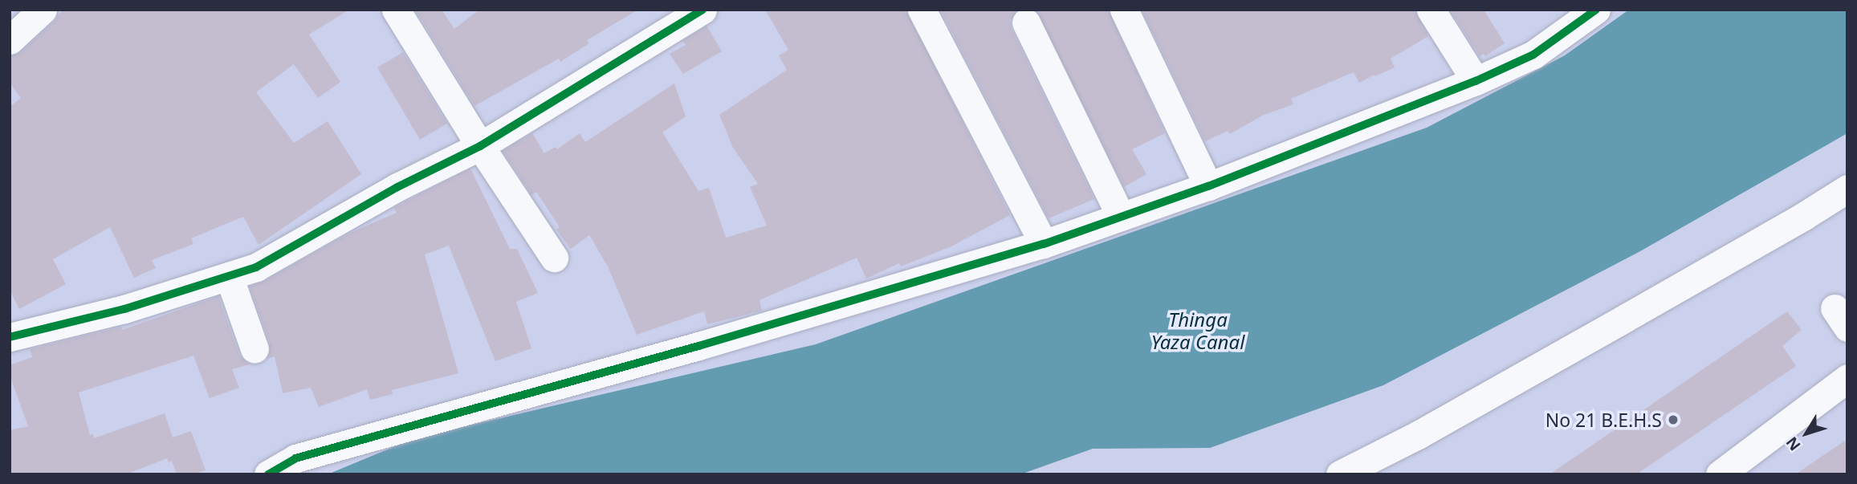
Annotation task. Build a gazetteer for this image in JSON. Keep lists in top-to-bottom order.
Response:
{
  "water": ["Thinga Yaza Canal"],
  "places": ["No 21 B.E.H.S"],
  "north": "bottom left"
}
